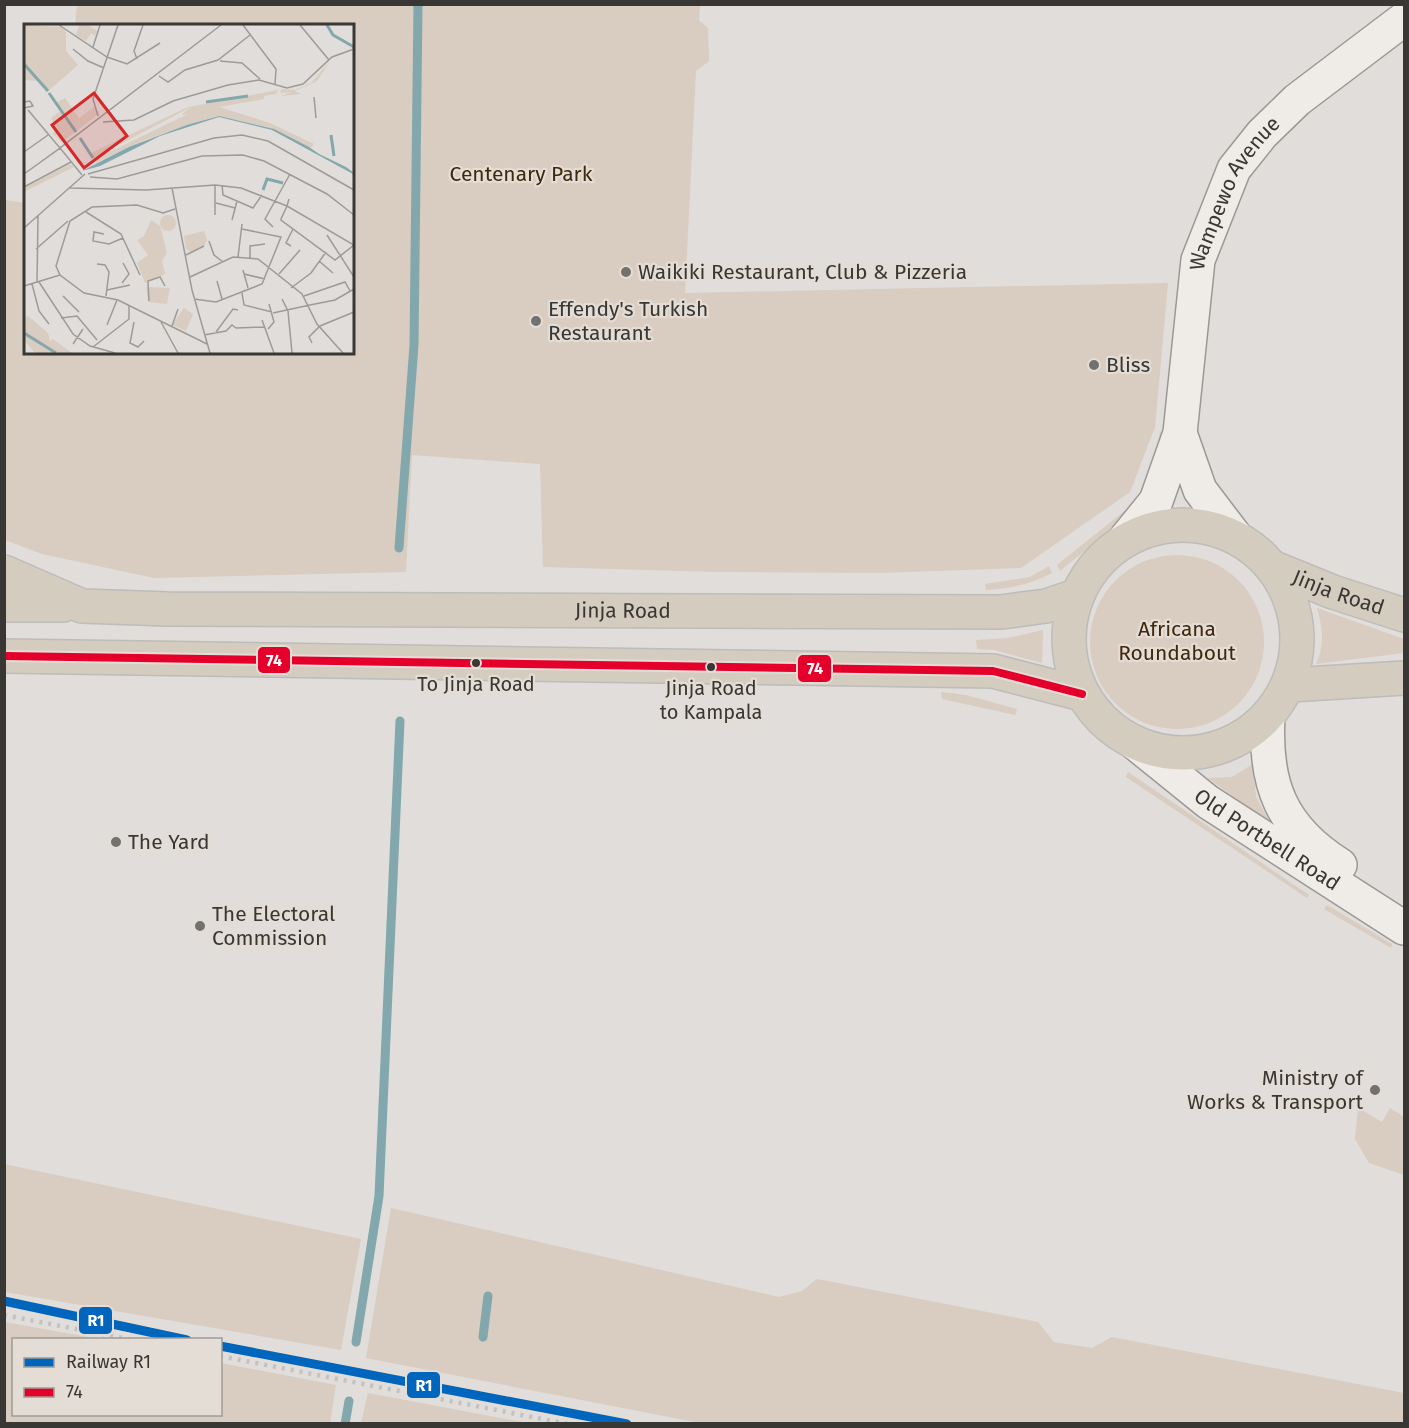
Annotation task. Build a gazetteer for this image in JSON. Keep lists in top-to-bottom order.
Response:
{
  "streets": {
    "highway": ["Jinja Road"],
    "street": ["Wampewo Avenue", "Old Portbell Road"]
  },
  "parks": ["Centenary Park", "Africana Roundabout"],
  "places": [
    "Waikiki Restaurant, Club & Pizzeria",
    "Effendy's Turkish Restaurant",
    "Bliss",
    "To Jinja Road",
    "Jinja Road to Kampala",
    "The Yard",
    "The Electoral Commission",
    "Ministry of Works & Transport"
  ],
  "lines": ["transit line 74", "rail line R1"],
  "legend": ["Railway R1", "74"]
}
